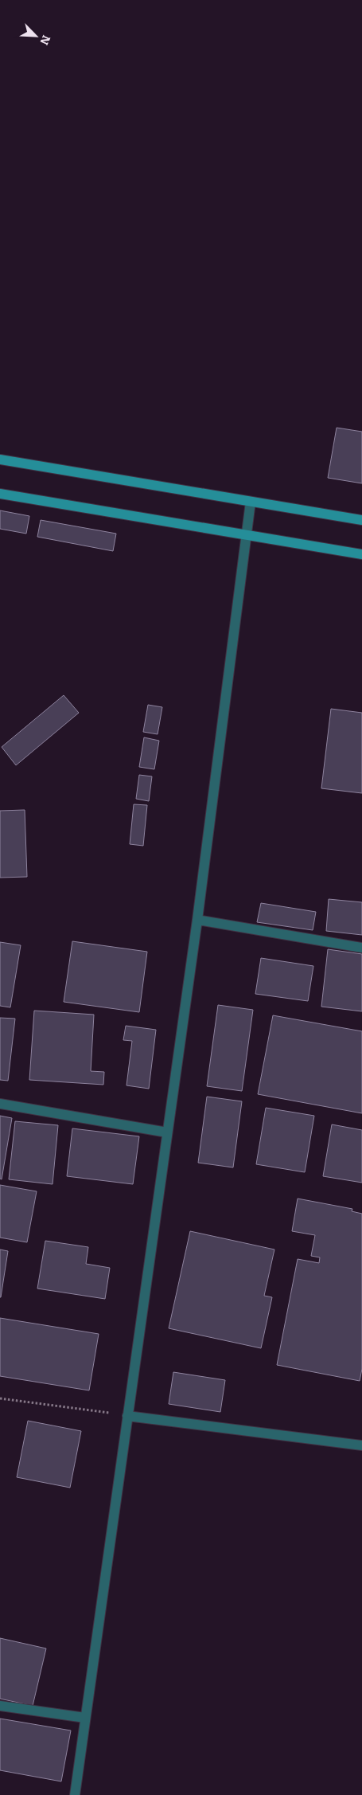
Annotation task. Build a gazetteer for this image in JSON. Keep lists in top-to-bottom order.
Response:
{
  "north": "bottom right"
}
